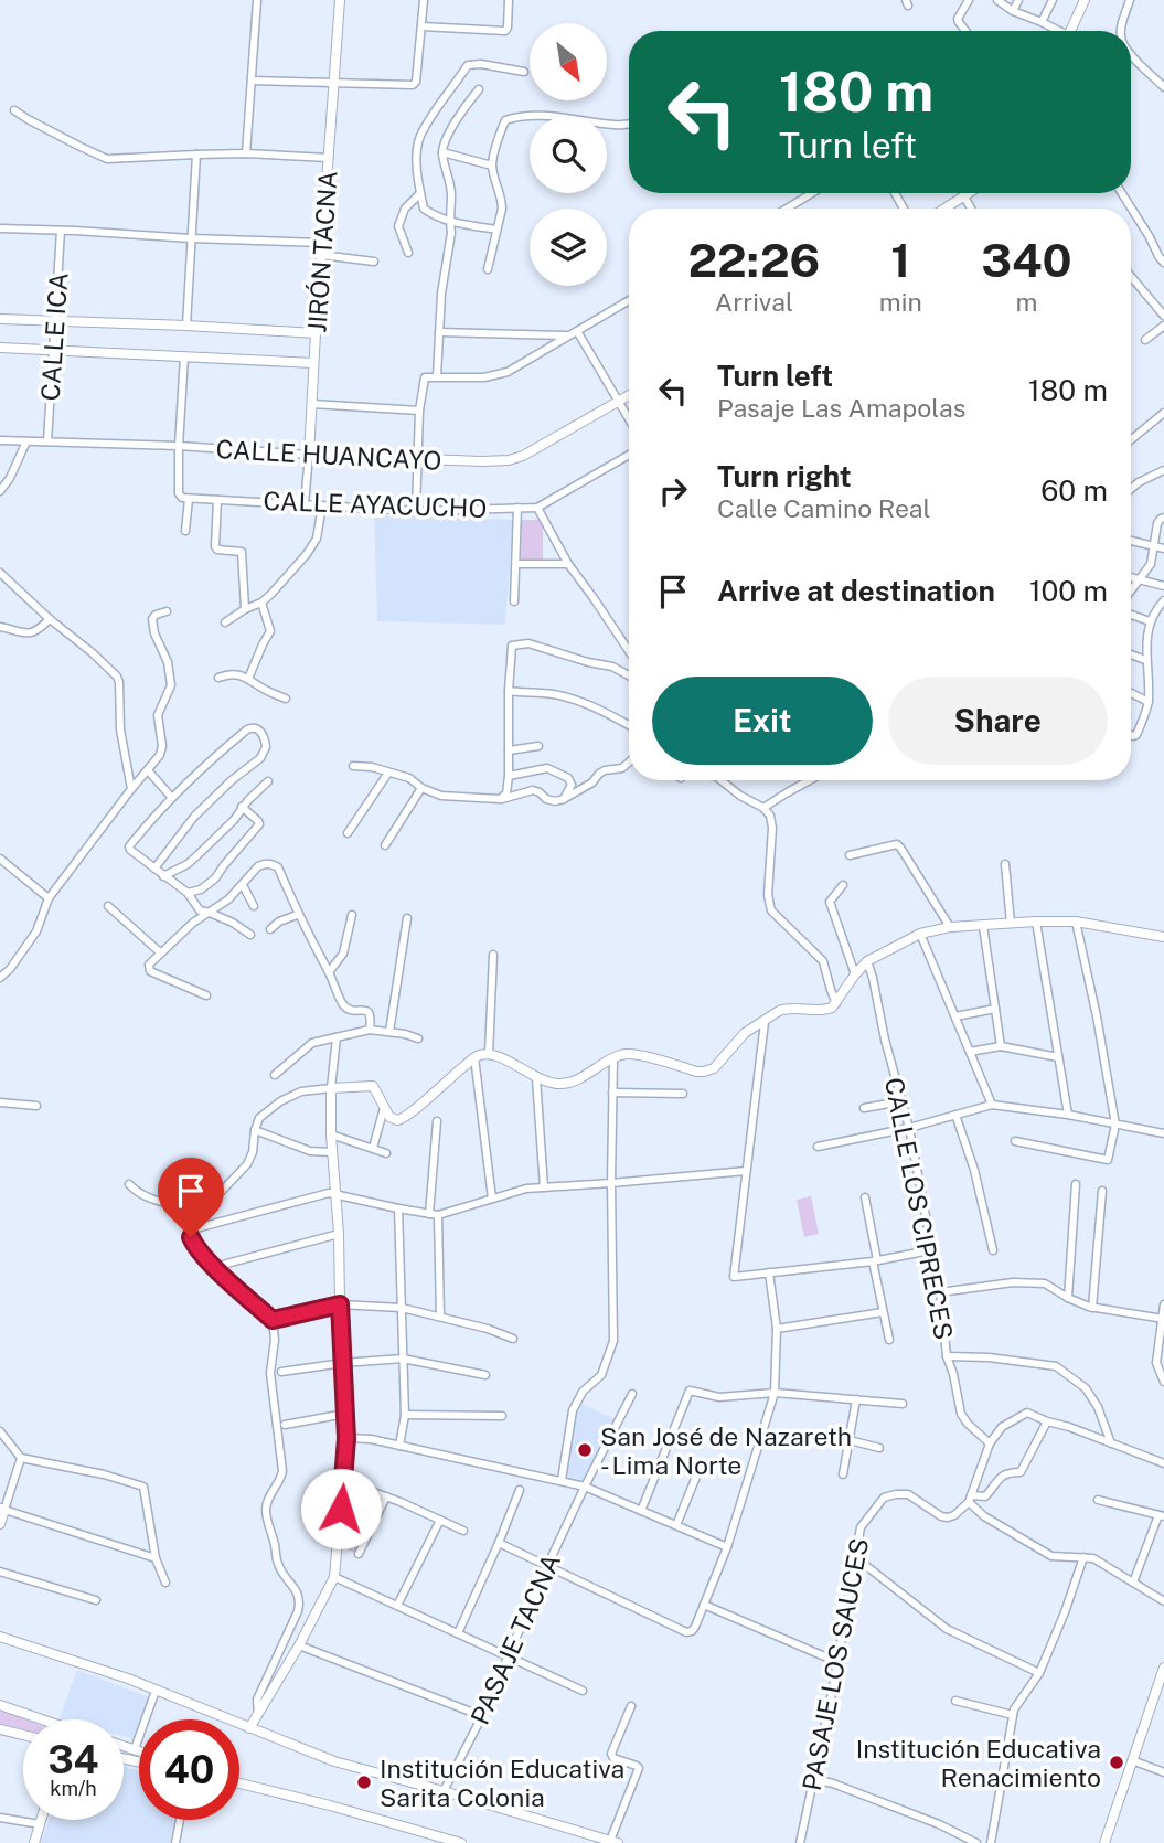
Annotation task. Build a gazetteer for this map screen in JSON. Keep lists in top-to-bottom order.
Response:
{
  "streets": {
    "street": [
      "JIRÓN TACNA",
      "CALLE ICA",
      "CALLE HUANCAYO",
      "CALLE AYACUCHO",
      "CALLE LOS CIPRECES",
      "PASAJE TACNA",
      "PASAJE LOS SAUCES"
    ]
  },
  "crossings": [
    ["JIRÓN TACNA", "CALLE HUANCAYO"],
    ["JIRÓN TACNA", "CALLE AYACUCHO"],
    ["CALLE ICA", "CALLE HUANCAYO"]
  ],
  "places": ["San José de Nazareth - Lima Norte", "Institución Educativa Renacimiento", "Institución Educativa Sarita Colonia"],
  "north": "bottom right",
  "page": {
    "turn": ["180 m", "Turn left"],
    "eta": [
      "22:26",
      "Arrival",
      "1",
      "min",
      "340",
      "m"
    ],
    "list": [
      {
        "name": "Turn left",
        "note": "Pasaje Las Amapolas",
        "value": "180 m"
      },
      {
        "name": "Turn right",
        "note": "Calle Camino Real",
        "value": "60 m"
      },
      {
        "name": "Arrive at destination",
        "value": "100 m"
      }
    ],
    "buttons": ["Exit", "Share"],
    "speed": "34 km/h",
    "limit": "40"
  }
}
